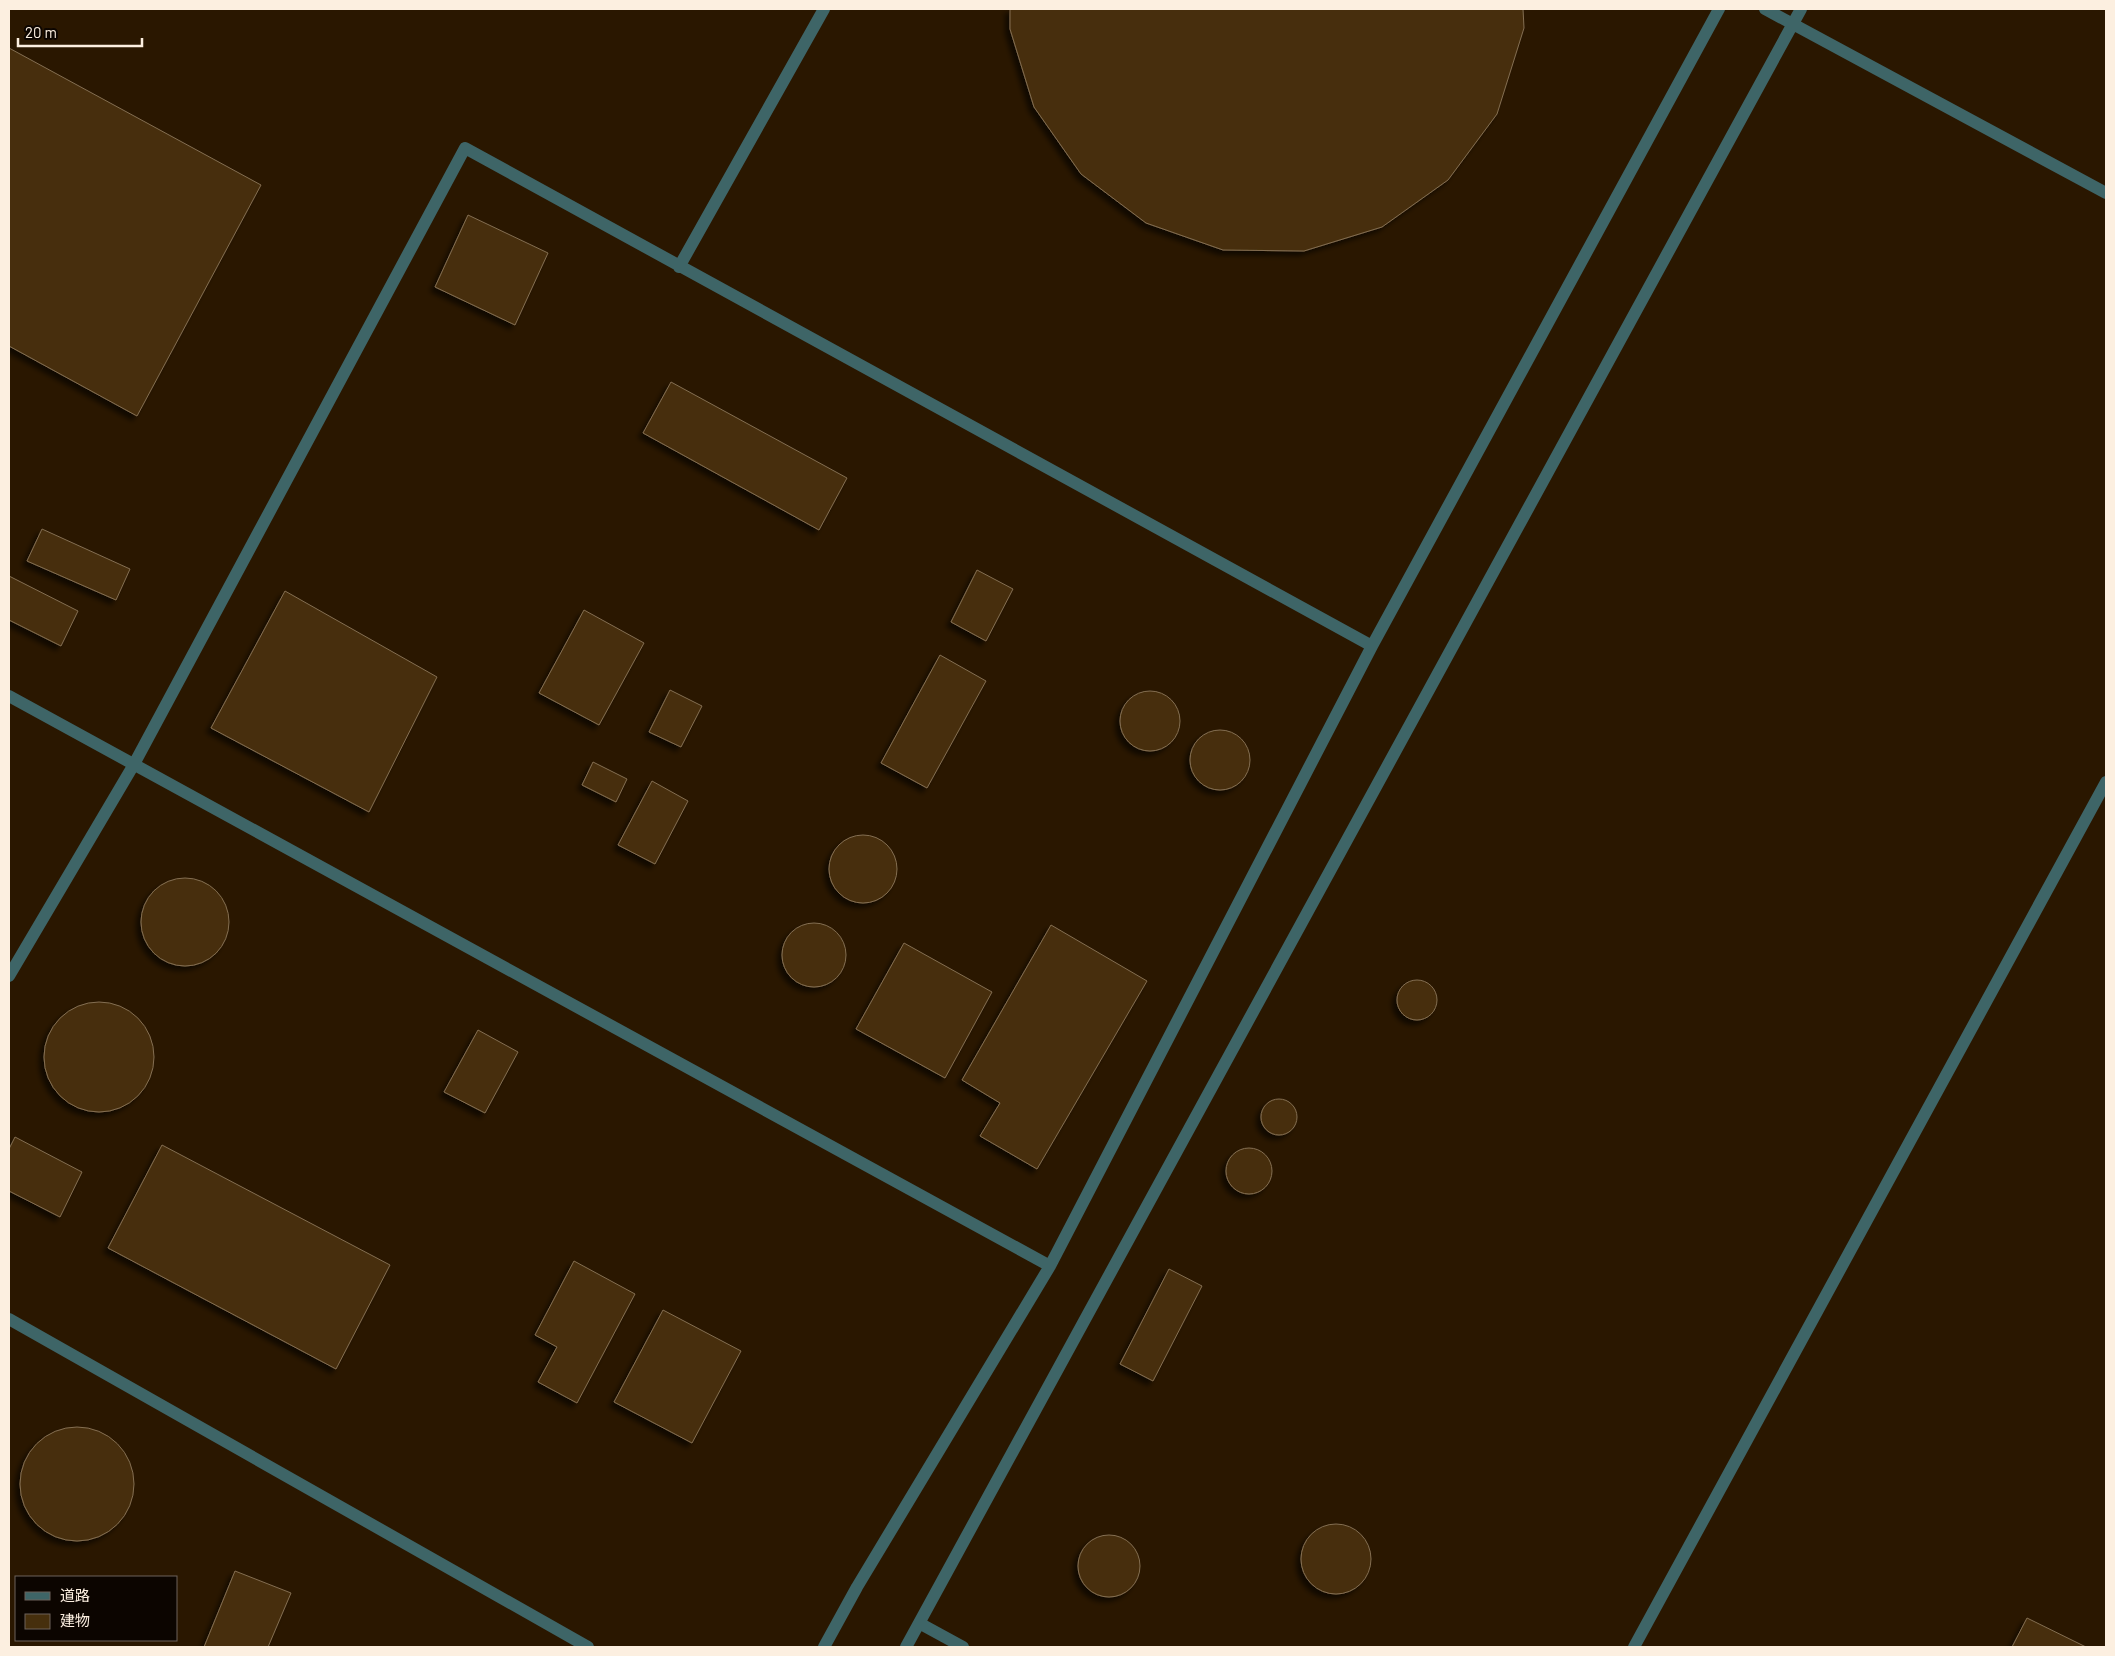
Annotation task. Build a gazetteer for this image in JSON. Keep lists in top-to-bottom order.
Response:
{
  "legend": ["道路", "建物"],
  "scale_bar": "20 m"
}
